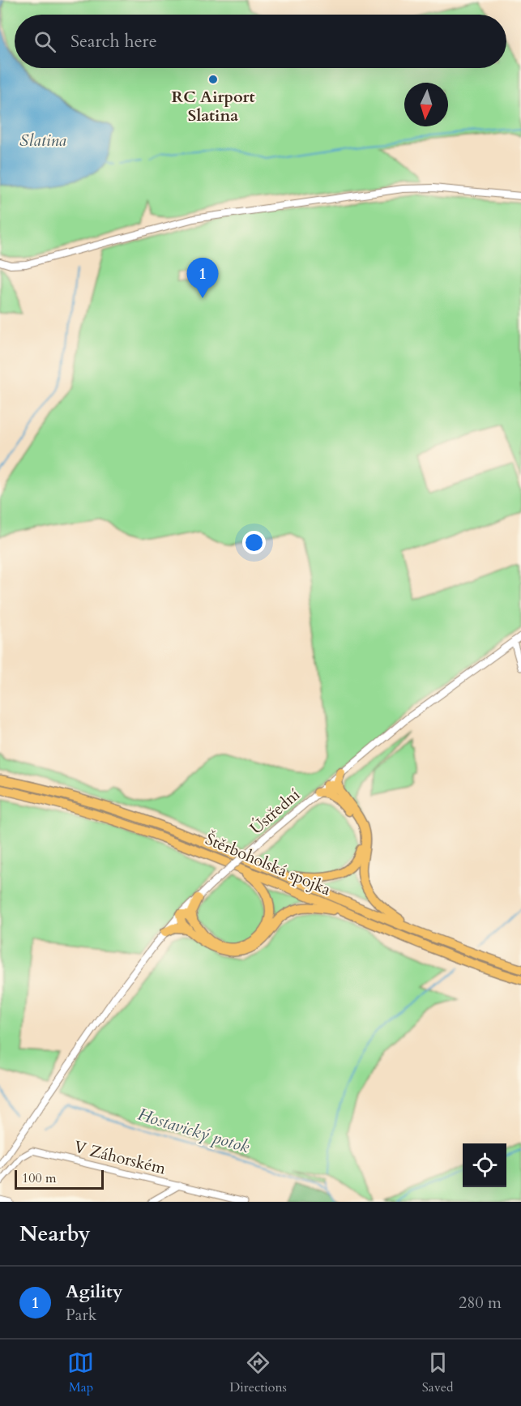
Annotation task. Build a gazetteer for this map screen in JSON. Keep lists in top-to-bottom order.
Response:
{
  "streets": {
    "highway": ["Štěrboholská spojka"],
    "street": ["Ústřední", "V Záhorském"]
  },
  "water": ["Slatina", "Hostavický potok"],
  "places": ["RC Airport Slatina"],
  "scale_bar": "100 m",
  "north": "bottom",
  "page": {
    "search": "Search here",
    "pins": "1",
    "scale": "100 m",
    "heading": "Nearby",
    "list": [
      {
        "mark": "1",
        "name": "Agility",
        "note": "Park",
        "value": "280 m"
      }
    ],
    "nav": ["Map", "Directions", "Saved"]
  }
}
